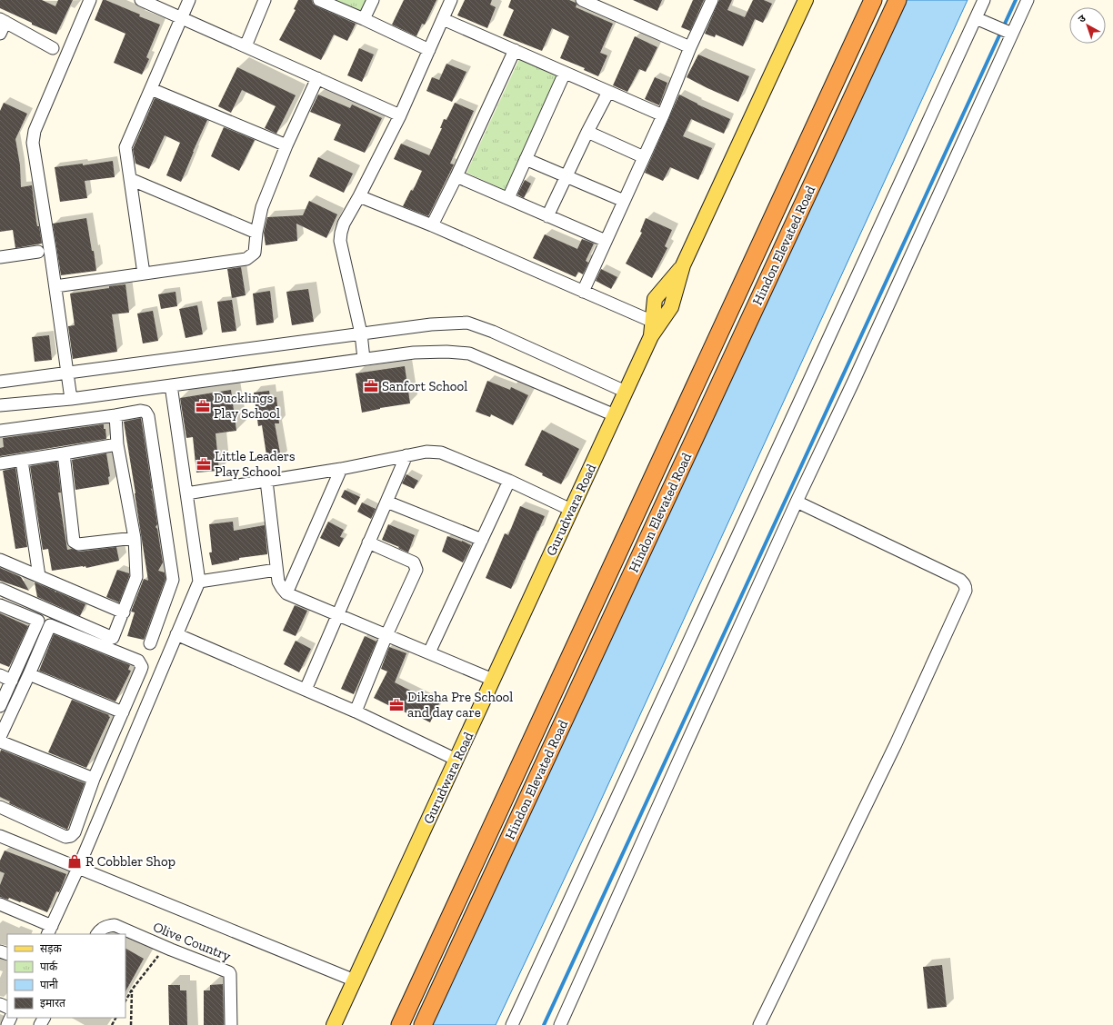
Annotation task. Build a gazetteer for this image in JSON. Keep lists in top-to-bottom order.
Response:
{
  "streets": {
    "highway": ["Hindon Elevated Road"],
    "main road": ["Gurudwara Road"],
    "street": ["Olive Country"]
  },
  "places": {
    "office": [
      "Sanfort School",
      "Ducklings Play School",
      "Little Leaders Play School",
      "Diksha Pre School and day care"
    ],
    "shop": ["R Cobbler Shop"]
  },
  "legend": [
    "सड़क",
    "पार्क",
    "पानी",
    "इमारत"
  ],
  "north": "top left"
}
